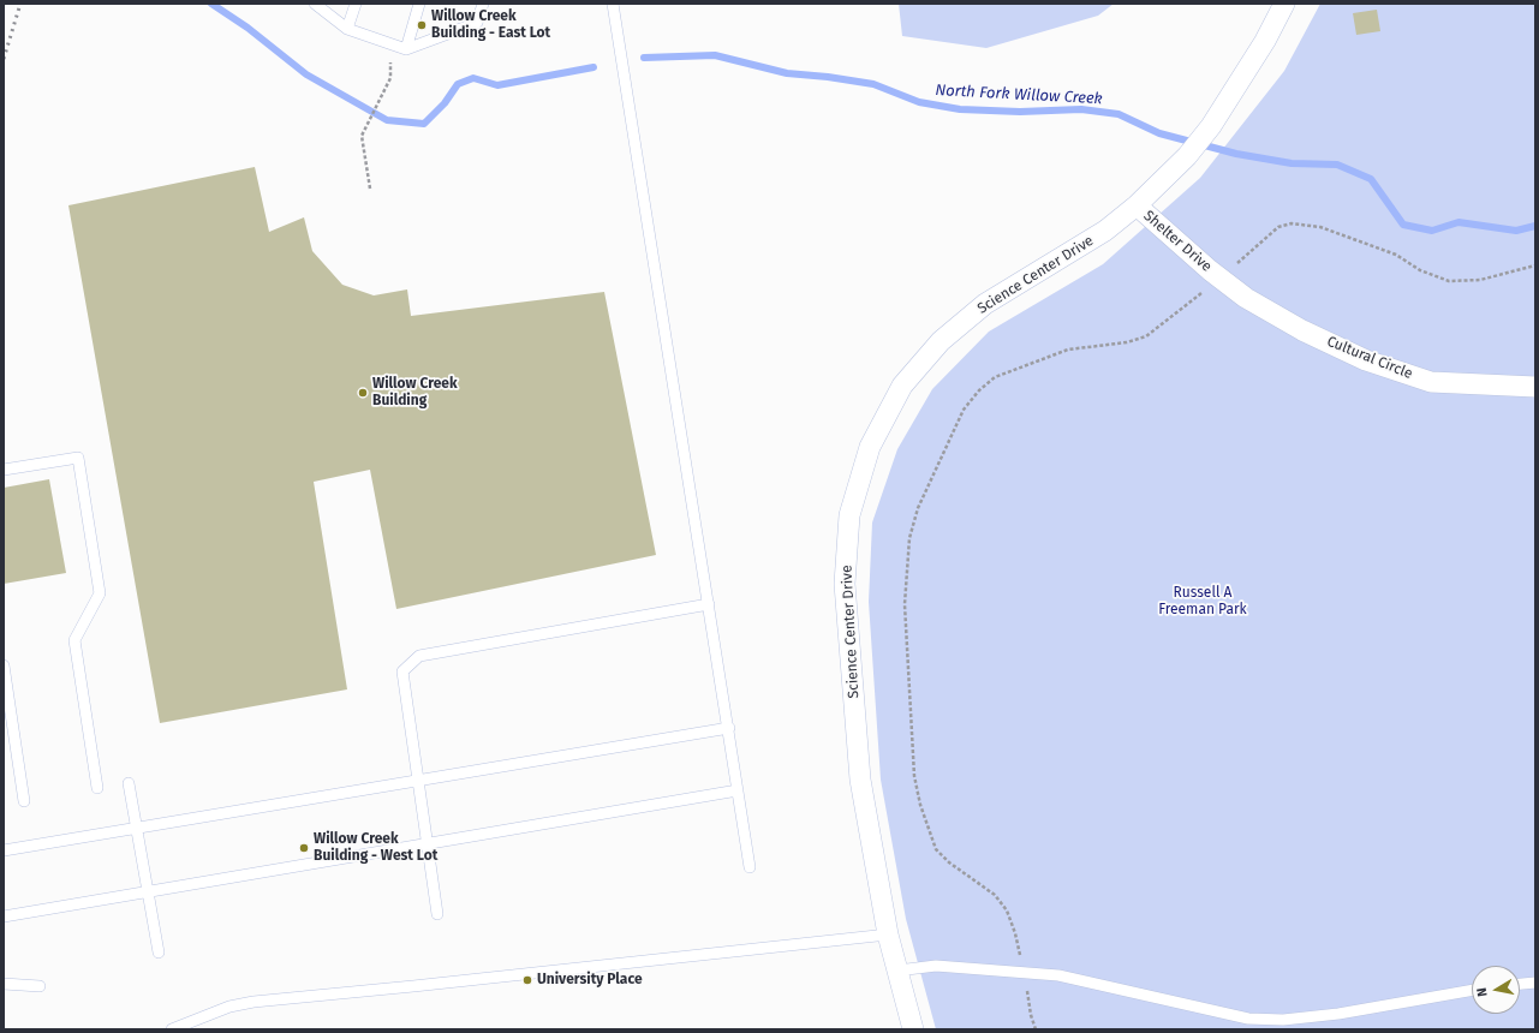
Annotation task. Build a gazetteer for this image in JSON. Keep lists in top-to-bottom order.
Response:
{
  "streets": {
    "street": ["Shelter Drive", "Science Center Drive", "Cultural Circle"]
  },
  "crossings": [
    ["Shelter Drive", "Science Center Drive"],
    ["Shelter Drive", "Cultural Circle"]
  ],
  "water": ["North Fork Willow Creek"],
  "parks": ["Russell A Freeman Park"],
  "places": [
    "Willow Creek Building - East Lot",
    "Willow Creek Building",
    "Willow Creek Building - West Lot",
    "University Place"
  ],
  "north": "left"
}
